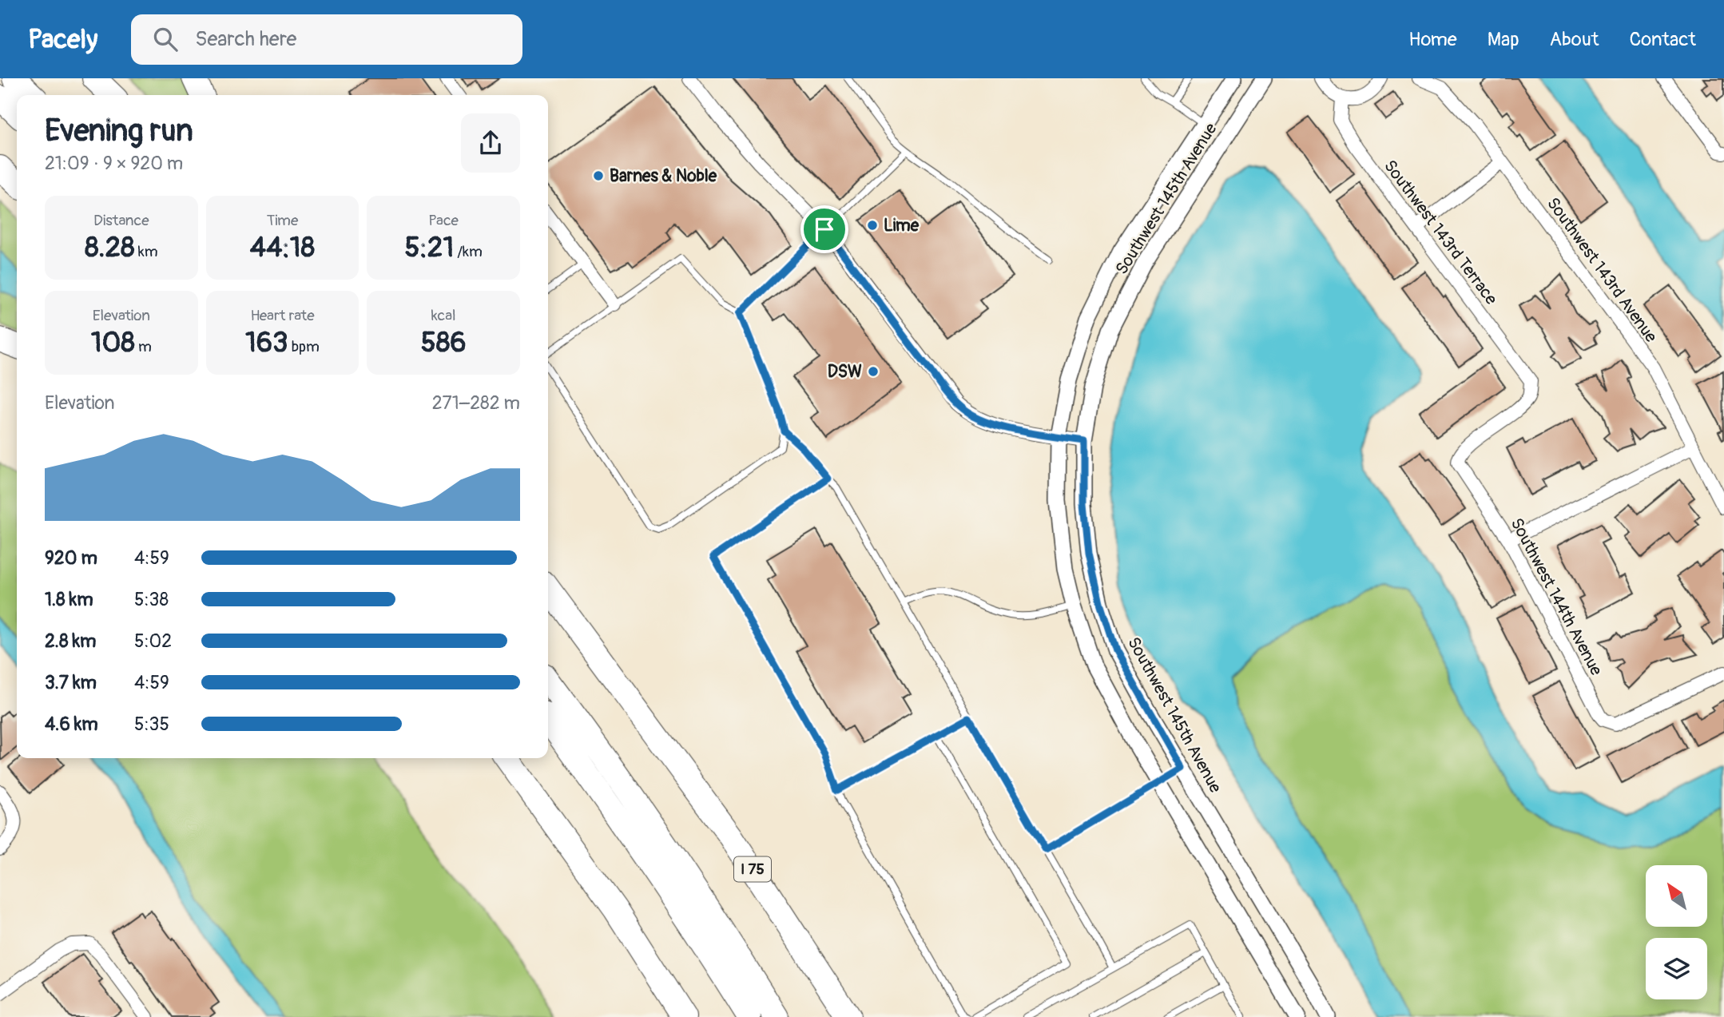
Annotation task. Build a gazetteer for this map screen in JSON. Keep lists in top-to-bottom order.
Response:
{
  "streets": {
    "highway": ["I 75"],
    "street": [
      "Southwest 145th Avenue",
      "Southwest 143rd Terrace",
      "Southwest 143rd Avenue",
      "Southwest 144th Avenue"
    ]
  },
  "crossings": [
    ["Southwest 143rd Terrace", "Southwest 144th Avenue"]
  ],
  "places": ["Barnes & Noble", "Lime", "DSW"],
  "north": "top left",
  "page": {
    "header": "Pacely",
    "search": "Search here",
    "nav": [
      "Home",
      "Map",
      "About",
      "Contact"
    ],
    "heading": ["Evening run", "21:09 · 9 × 920 m"],
    "stats": [
      ["Distance", "8.28 km"],
      ["Time", "44:18"],
      ["Pace", "5:21 /km"],
      ["Elevation", "108 m"],
      ["Heart rate", "163 bpm"],
      ["kcal", "586"]
    ],
    "chart": ["Elevation", "271–282 m"],
    "list": [
      {
        "name": "920 m",
        "note": "4:59"
      },
      {
        "name": "1.8 km",
        "note": "5:38"
      },
      {
        "name": "2.8 km",
        "note": "5:02"
      },
      {
        "name": "3.7 km",
        "note": "4:59"
      },
      {
        "name": "4.6 km",
        "note": "5:35"
      }
    ]
  }
}
